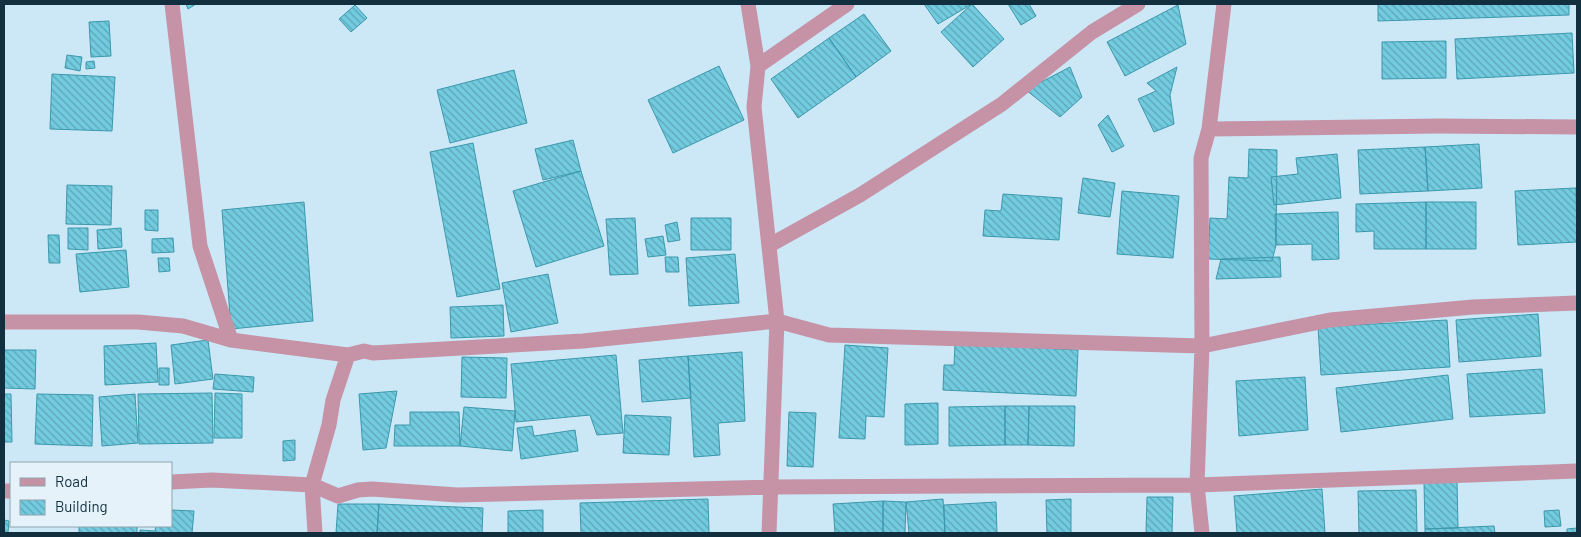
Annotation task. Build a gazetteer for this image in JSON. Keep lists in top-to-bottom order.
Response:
{
  "legend": ["Road", "Building"]
}
